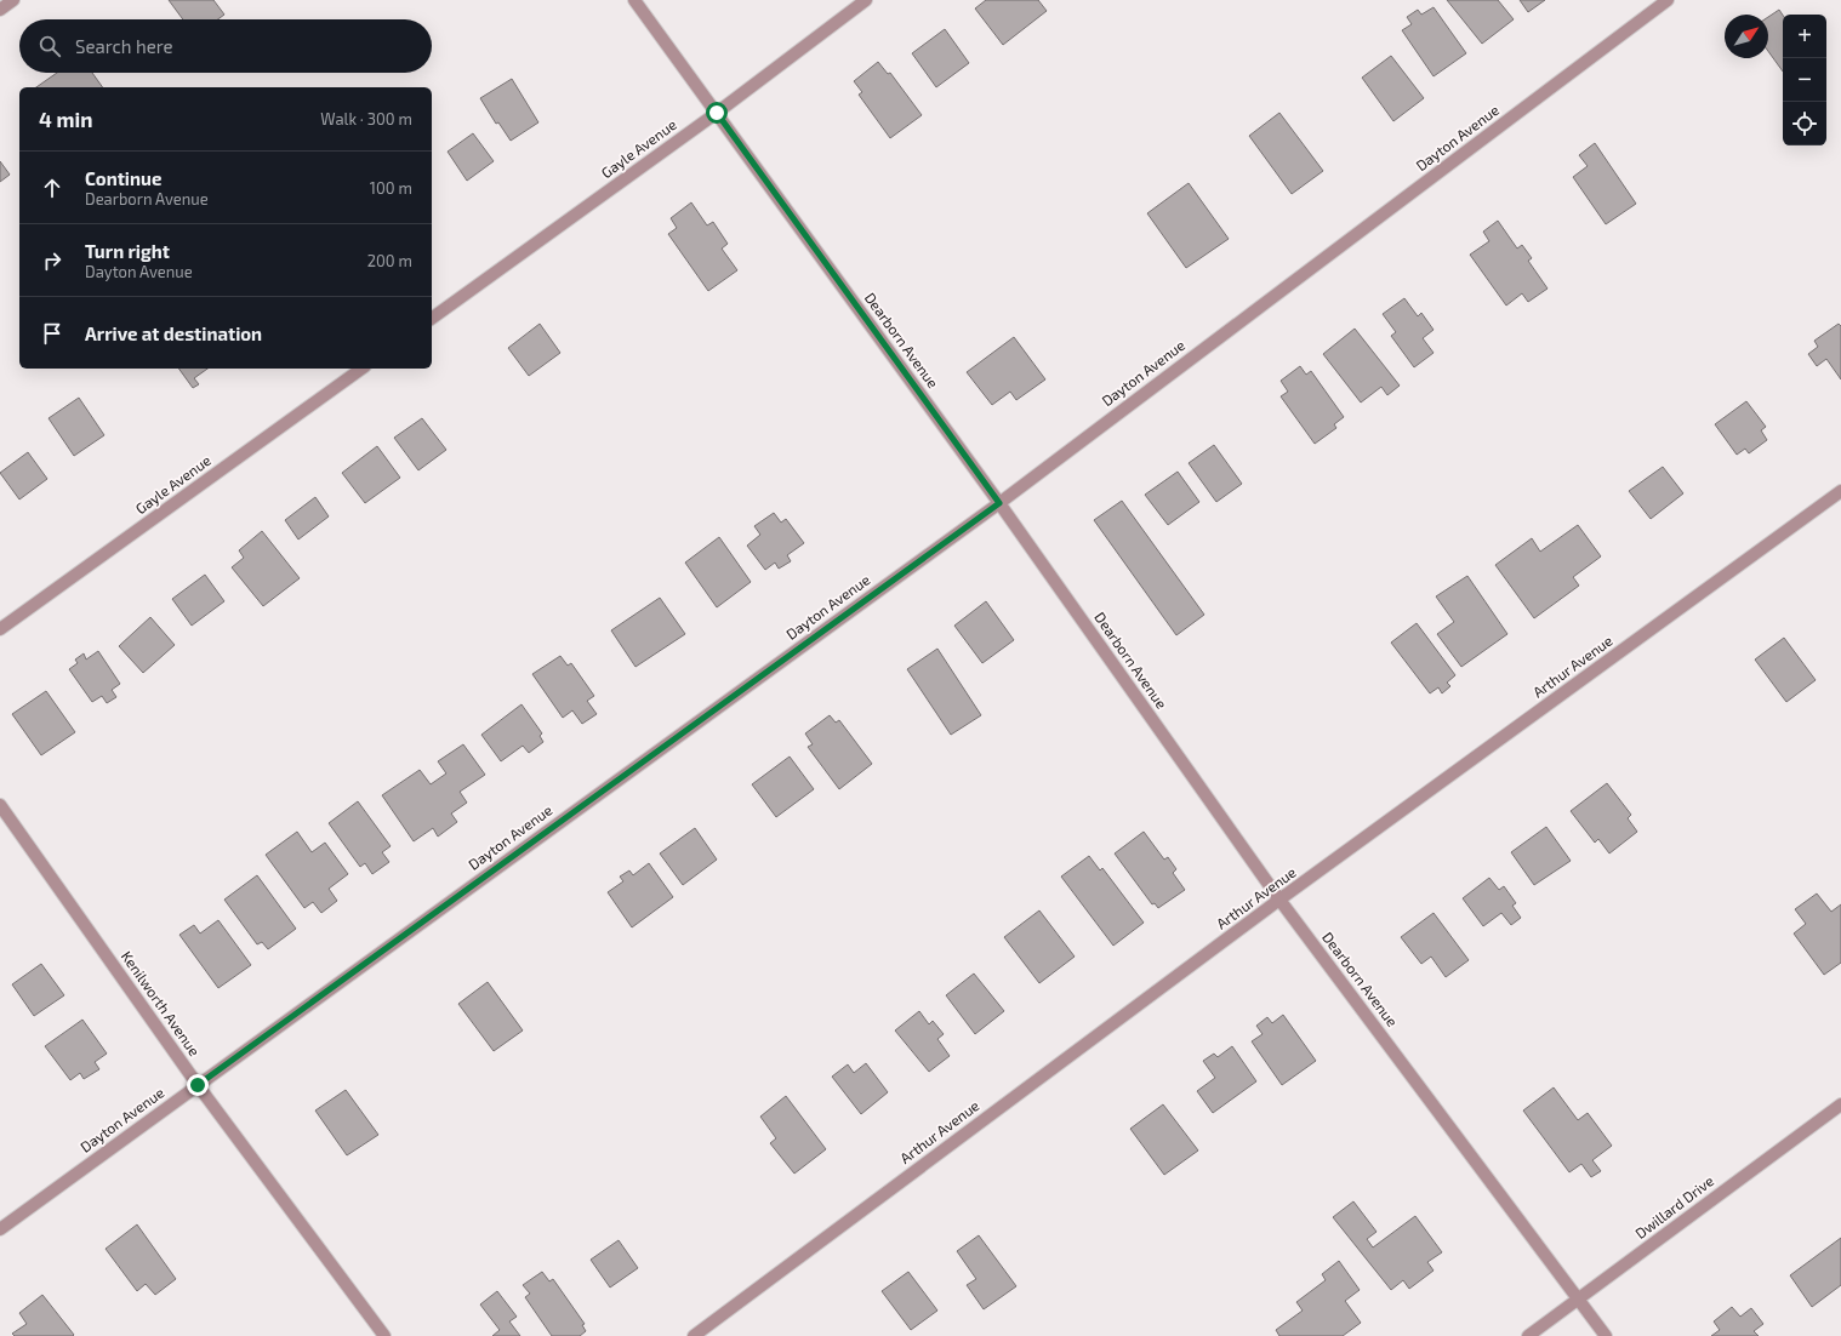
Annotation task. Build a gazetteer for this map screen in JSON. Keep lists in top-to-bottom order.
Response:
{
  "streets": {
    "street": [
      "Dayton Avenue",
      "Gayle Avenue",
      "Dearborn Avenue",
      "Arthur Avenue",
      "Kenilworth Avenue",
      "Dwillard Drive"
    ]
  },
  "crossings": [
    ["Dayton Avenue", "Dearborn Avenue"],
    ["Dayton Avenue", "Kenilworth Avenue"],
    ["Gayle Avenue", "Dearborn Avenue"],
    ["Dearborn Avenue", "Arthur Avenue"],
    ["Dearborn Avenue", "Dwillard Drive"]
  ],
  "north": "top right",
  "page": {
    "map_buttons": ["+", "−"],
    "search": "Search here",
    "heading": ["4 min", "Walk · 300 m"],
    "list": [
      ["Continue", "Dearborn Avenue", "100 m"],
      ["Turn right", "Dayton Avenue", "200 m"],
      "Arrive at destination"
    ]
  }
}
